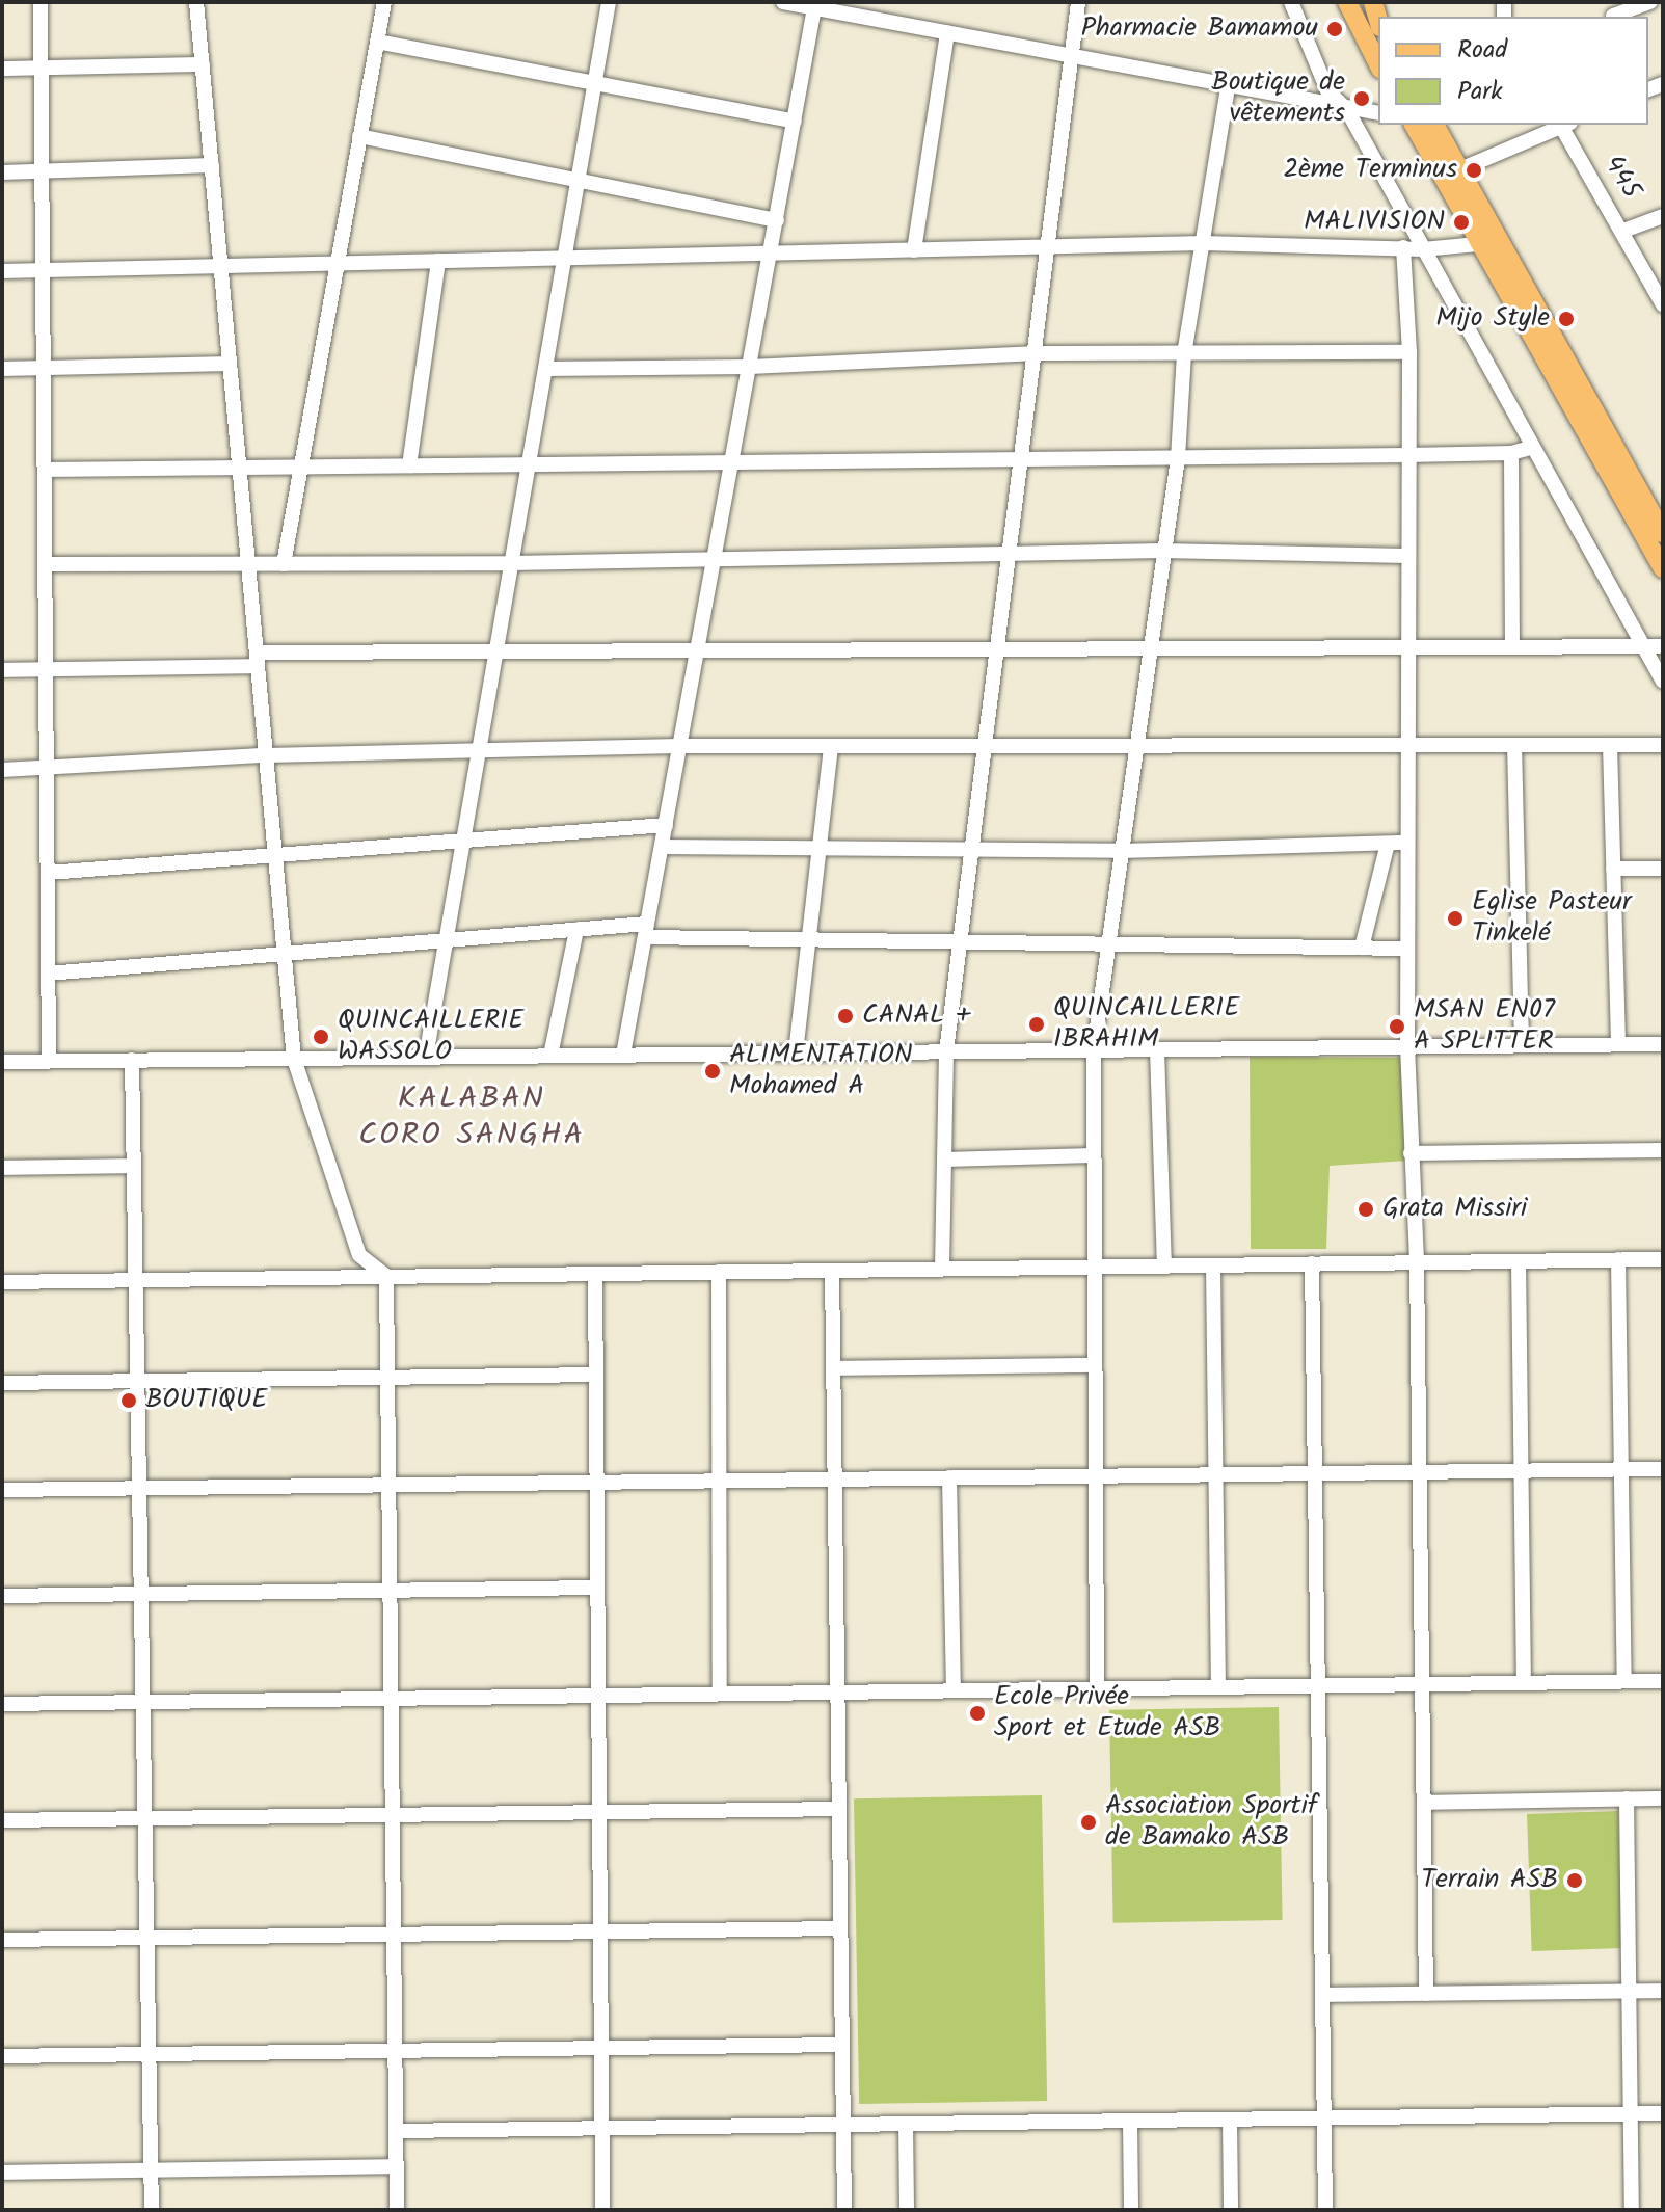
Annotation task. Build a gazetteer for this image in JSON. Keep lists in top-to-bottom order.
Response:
{
  "streets": {
    "street": ["445"]
  },
  "districts": ["KALABAN CORO SANGHA"],
  "places": [
    "Pharmacie Bamamou",
    "Boutique de vêtements",
    "2ème Terminus",
    "MALIVISION",
    "Mijo Style",
    "Eglise Pasteur Tinkelé",
    "CANAL +",
    "QUINCAILLERIE IBRAHIM",
    "MSAN EN07 A SPLITTER",
    "QUINCAILLERIE WASSOLO",
    "ALIMENTATION Mohamed A",
    "Grata Missiri",
    "BOUTIQUE",
    "Ecole Privée Sport et Etude ASB",
    "Association Sportif de Bamako ASB",
    "Terrain ASB"
  ],
  "legend": ["Road", "Park"]
}
